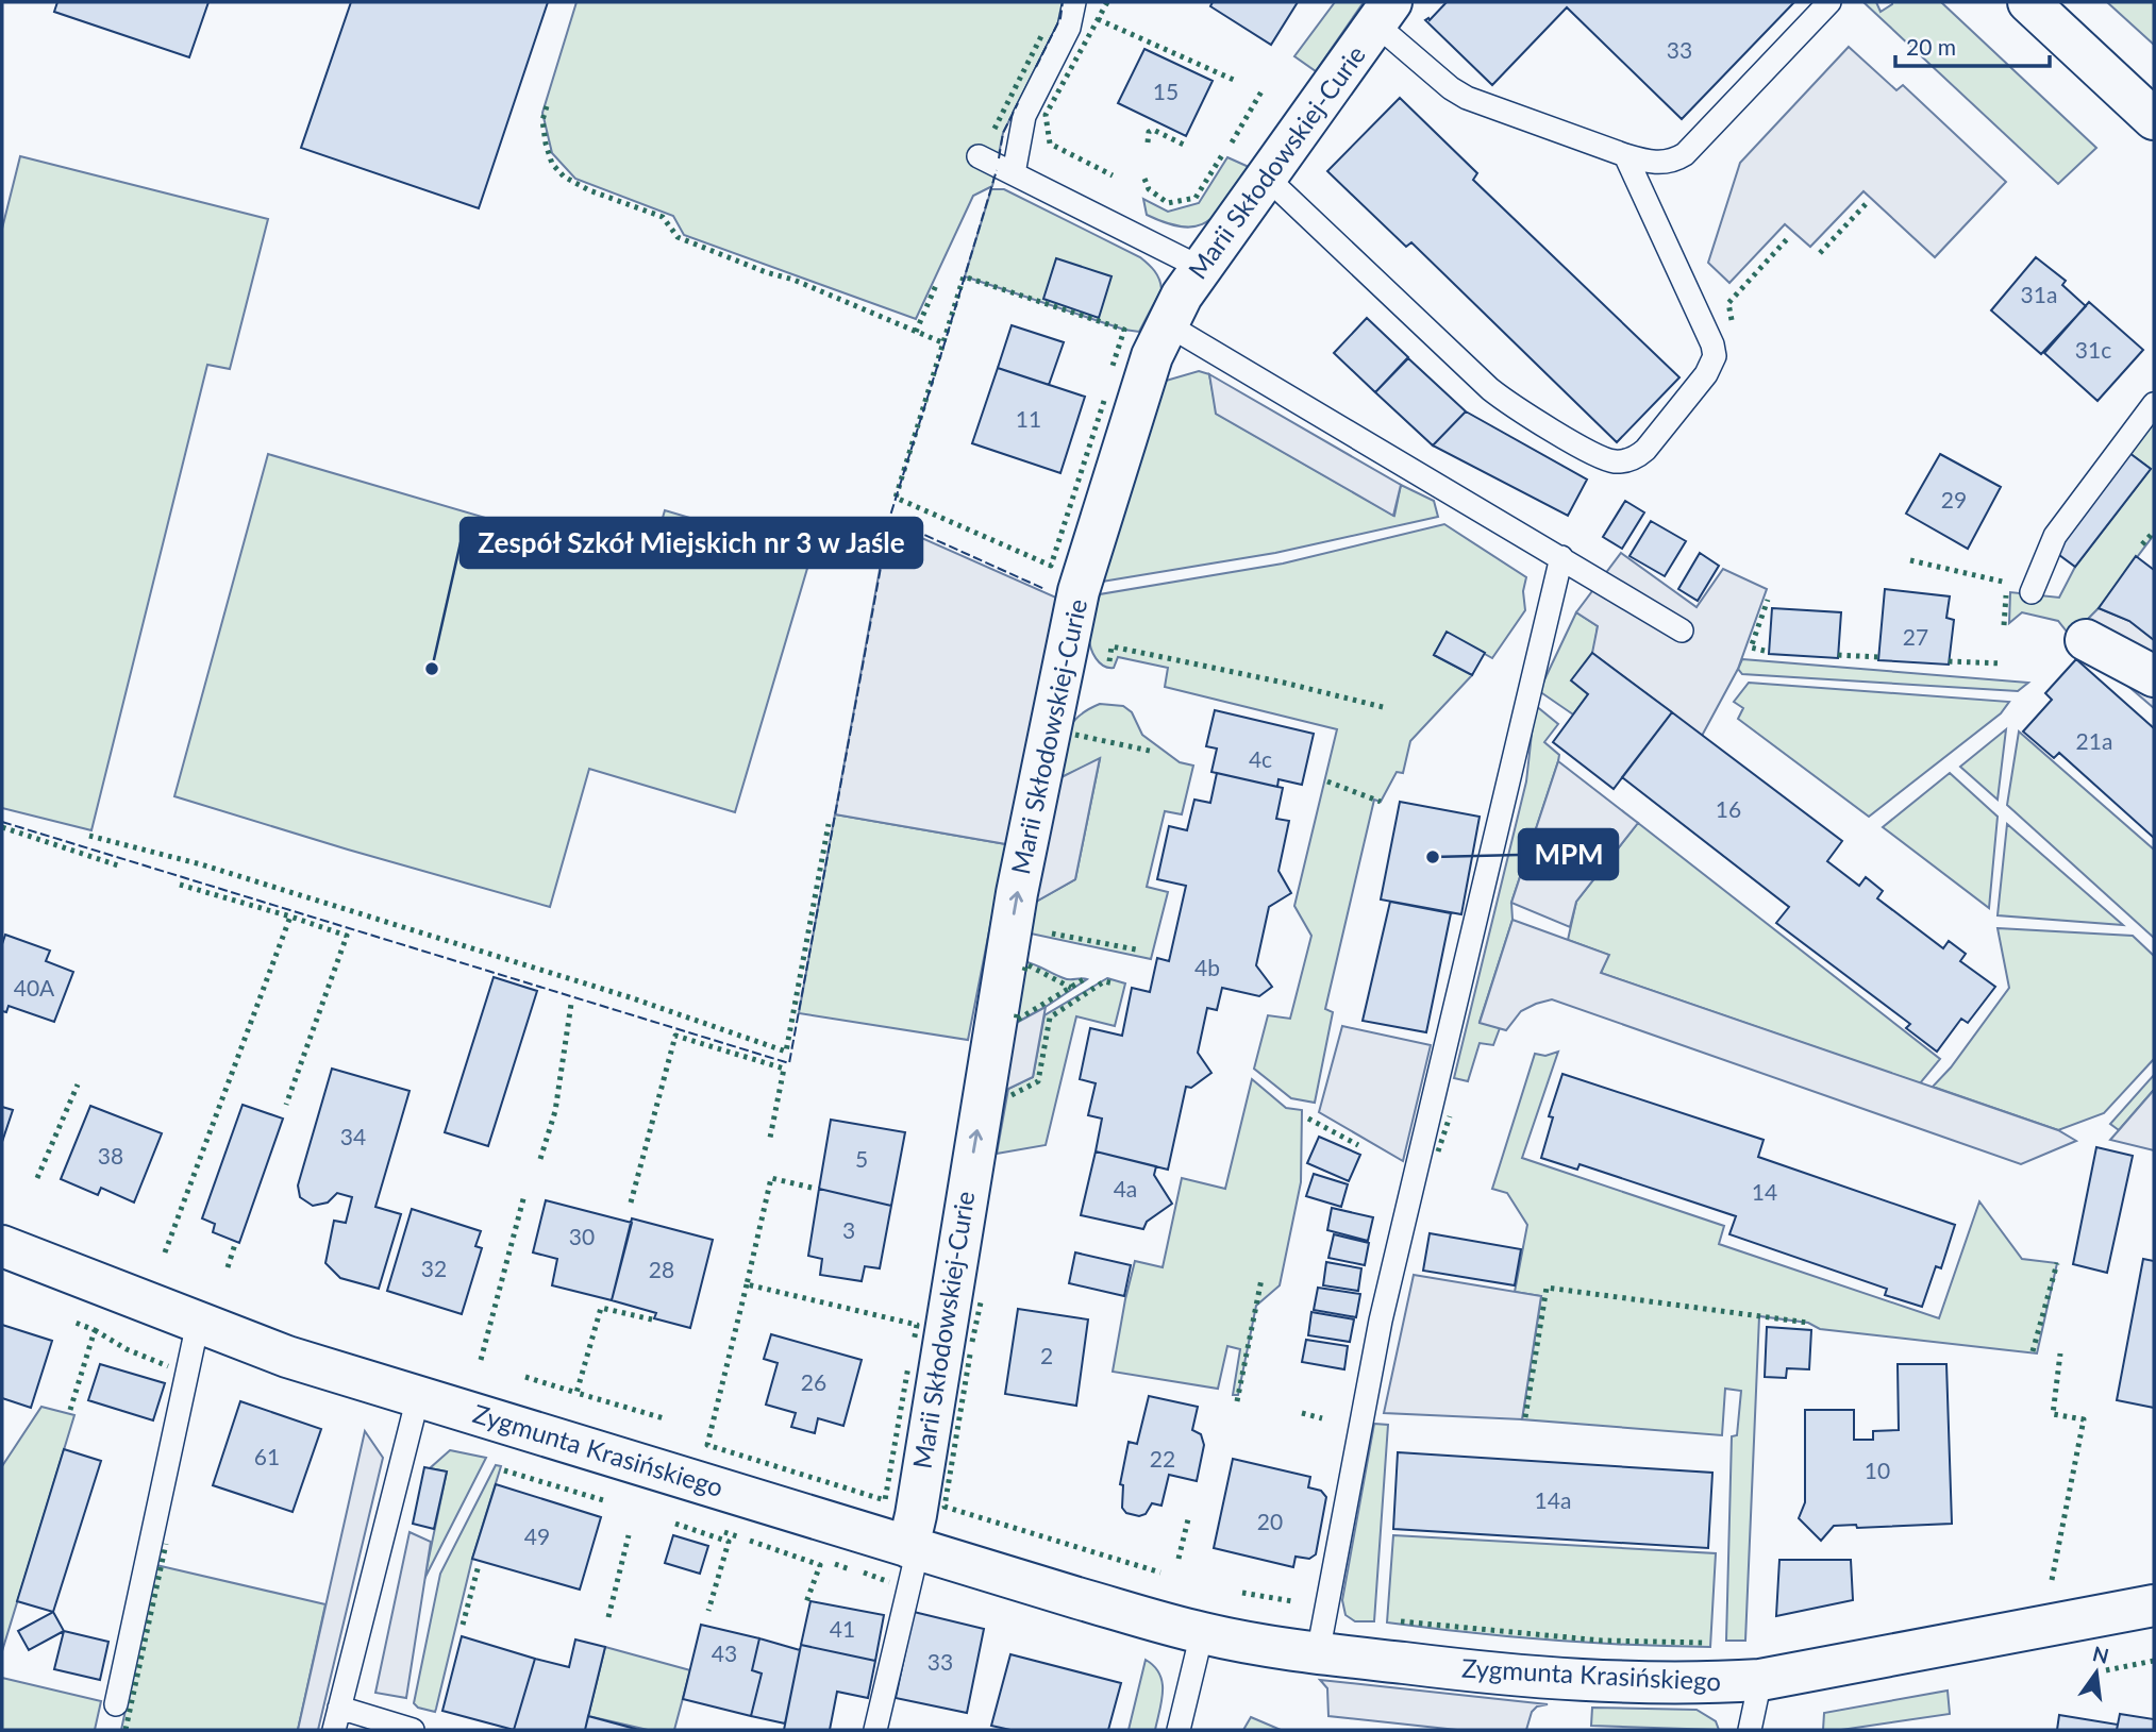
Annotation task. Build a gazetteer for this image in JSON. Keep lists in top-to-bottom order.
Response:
{
  "streets": {
    "street": ["Marii Skłodowskiej-Curie", "Zygmunta Krasińskiego"]
  },
  "crossings": [
    ["Marii Skłodowskiej-Curie", "Zygmunta Krasińskiego"]
  ],
  "one_way": ["Marii Skłodowskiej-Curie"],
  "places": ["Zespół Szkół Miejskich nr 3 w Jaśle", "MPM"],
  "house_numbers": [
    "33",
    "15",
    "31a",
    "31c",
    "11",
    "29",
    "27",
    "21a",
    "4c",
    "16",
    "4b",
    "40A",
    "34",
    "38",
    "5",
    "4a",
    "14",
    "3",
    "30",
    "32",
    "28",
    "2",
    "26",
    "61",
    "22",
    "10",
    "14a",
    "20",
    "49",
    "41",
    "43",
    "33"
  ],
  "scale_bar": "20 m",
  "north": "top"
}
